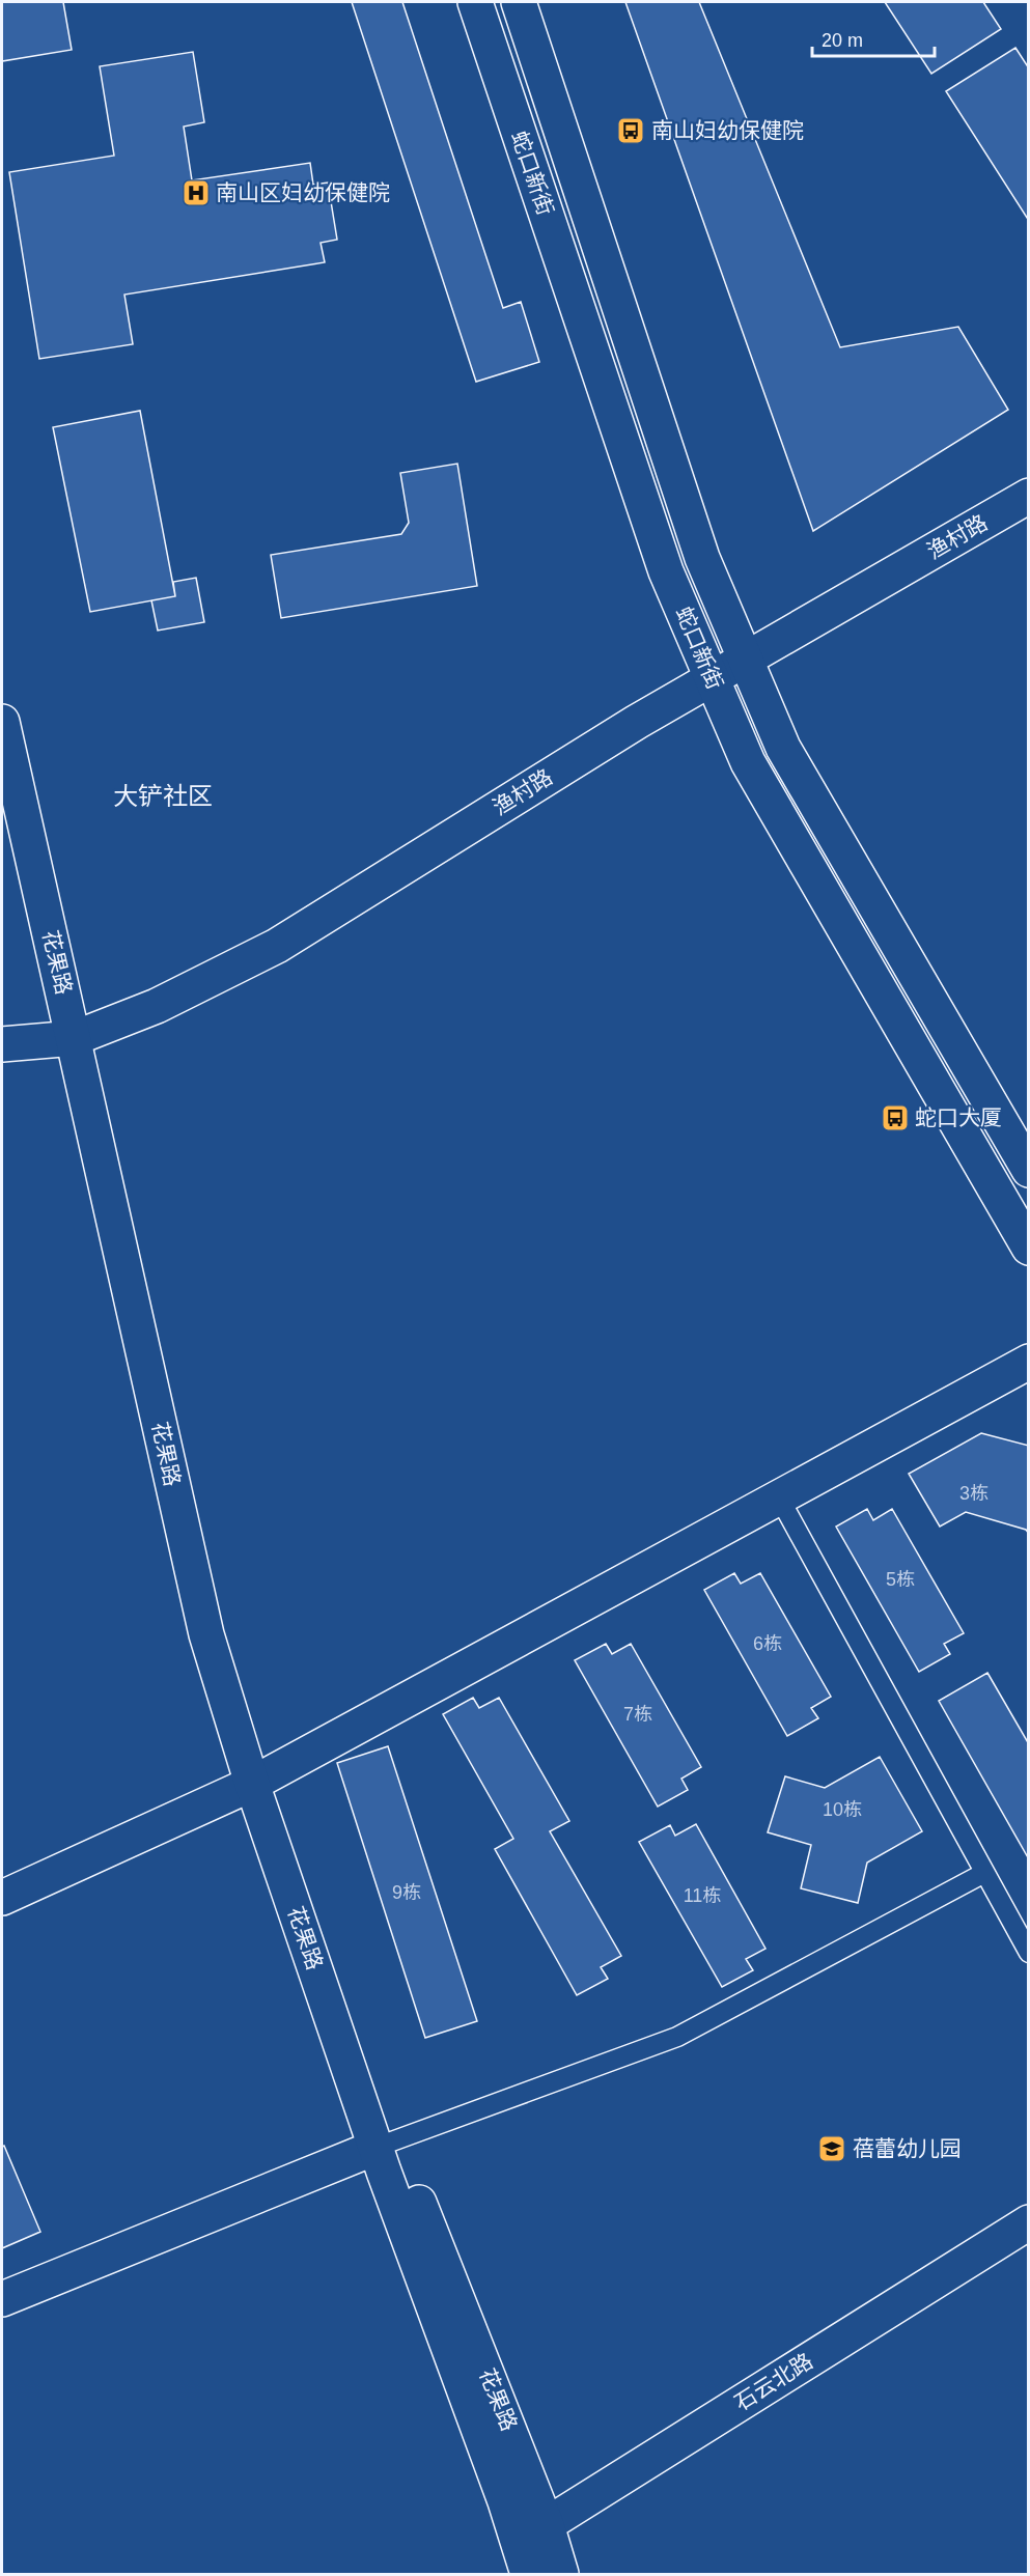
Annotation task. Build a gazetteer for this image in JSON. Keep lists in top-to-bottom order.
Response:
{
  "streets": {
    "street": [
      "蛇口新街",
      "渔村路",
      "花果路",
      "石云北路"
    ]
  },
  "crossings": [
    ["蛇口新街", "渔村路"],
    ["渔村路", "花果路"],
    ["花果路", "石云北路"]
  ],
  "districts": ["大铲社区"],
  "places": {
    "bus stop": ["南山妇幼保健院", "蛇口大厦"],
    "hospital": ["南山区妇幼保健院"],
    "school or university": ["蓓蕾幼儿园"]
  },
  "house_numbers": [
    "3栋",
    "5栋",
    "6栋",
    "7栋",
    "10栋",
    "9栋",
    "11栋"
  ],
  "scale_bar": "20 m"
}
